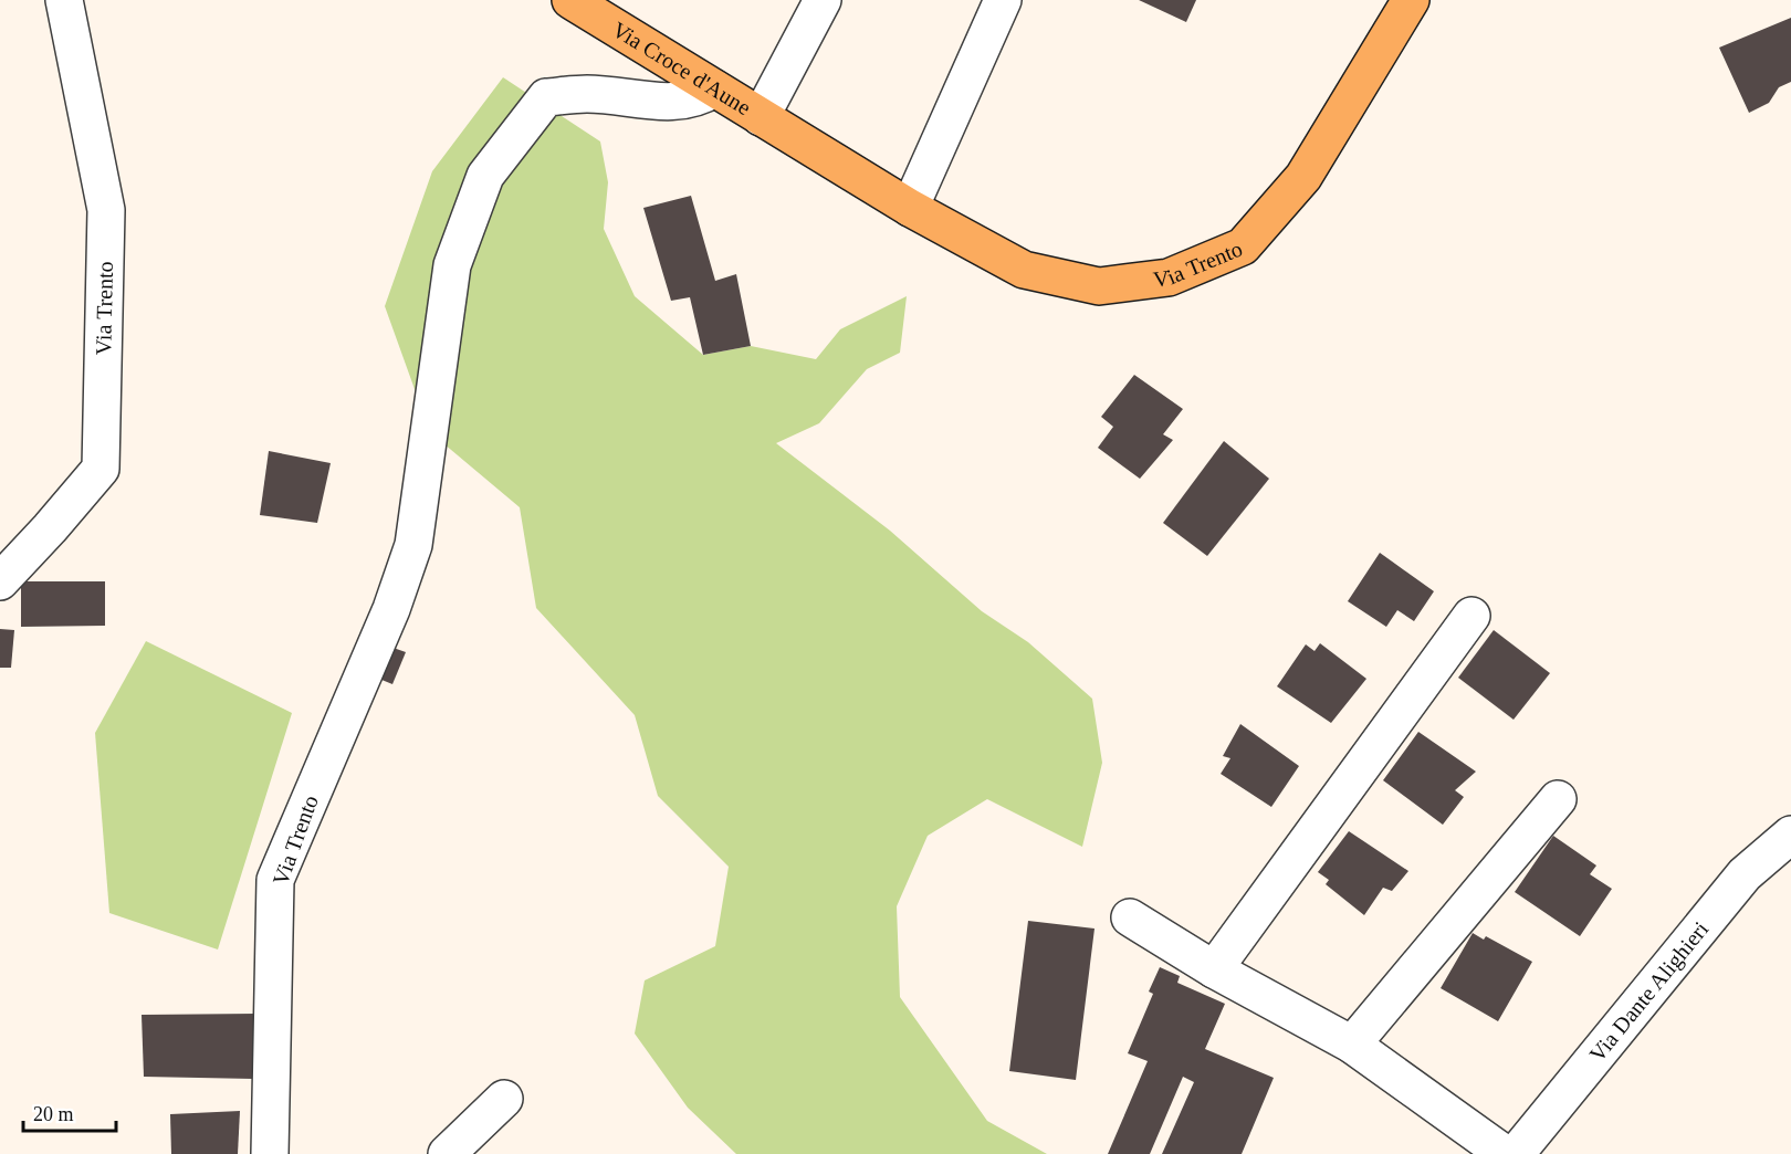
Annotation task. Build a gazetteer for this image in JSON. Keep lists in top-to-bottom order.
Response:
{
  "streets": {
    "main road": ["Via Croce d'Aune", "Via Trento"],
    "street": ["Via Dante Alighieri"]
  },
  "crossings": [
    ["Via Croce d'Aune", "Via Trento"]
  ],
  "scale_bar": "20 m"
}
